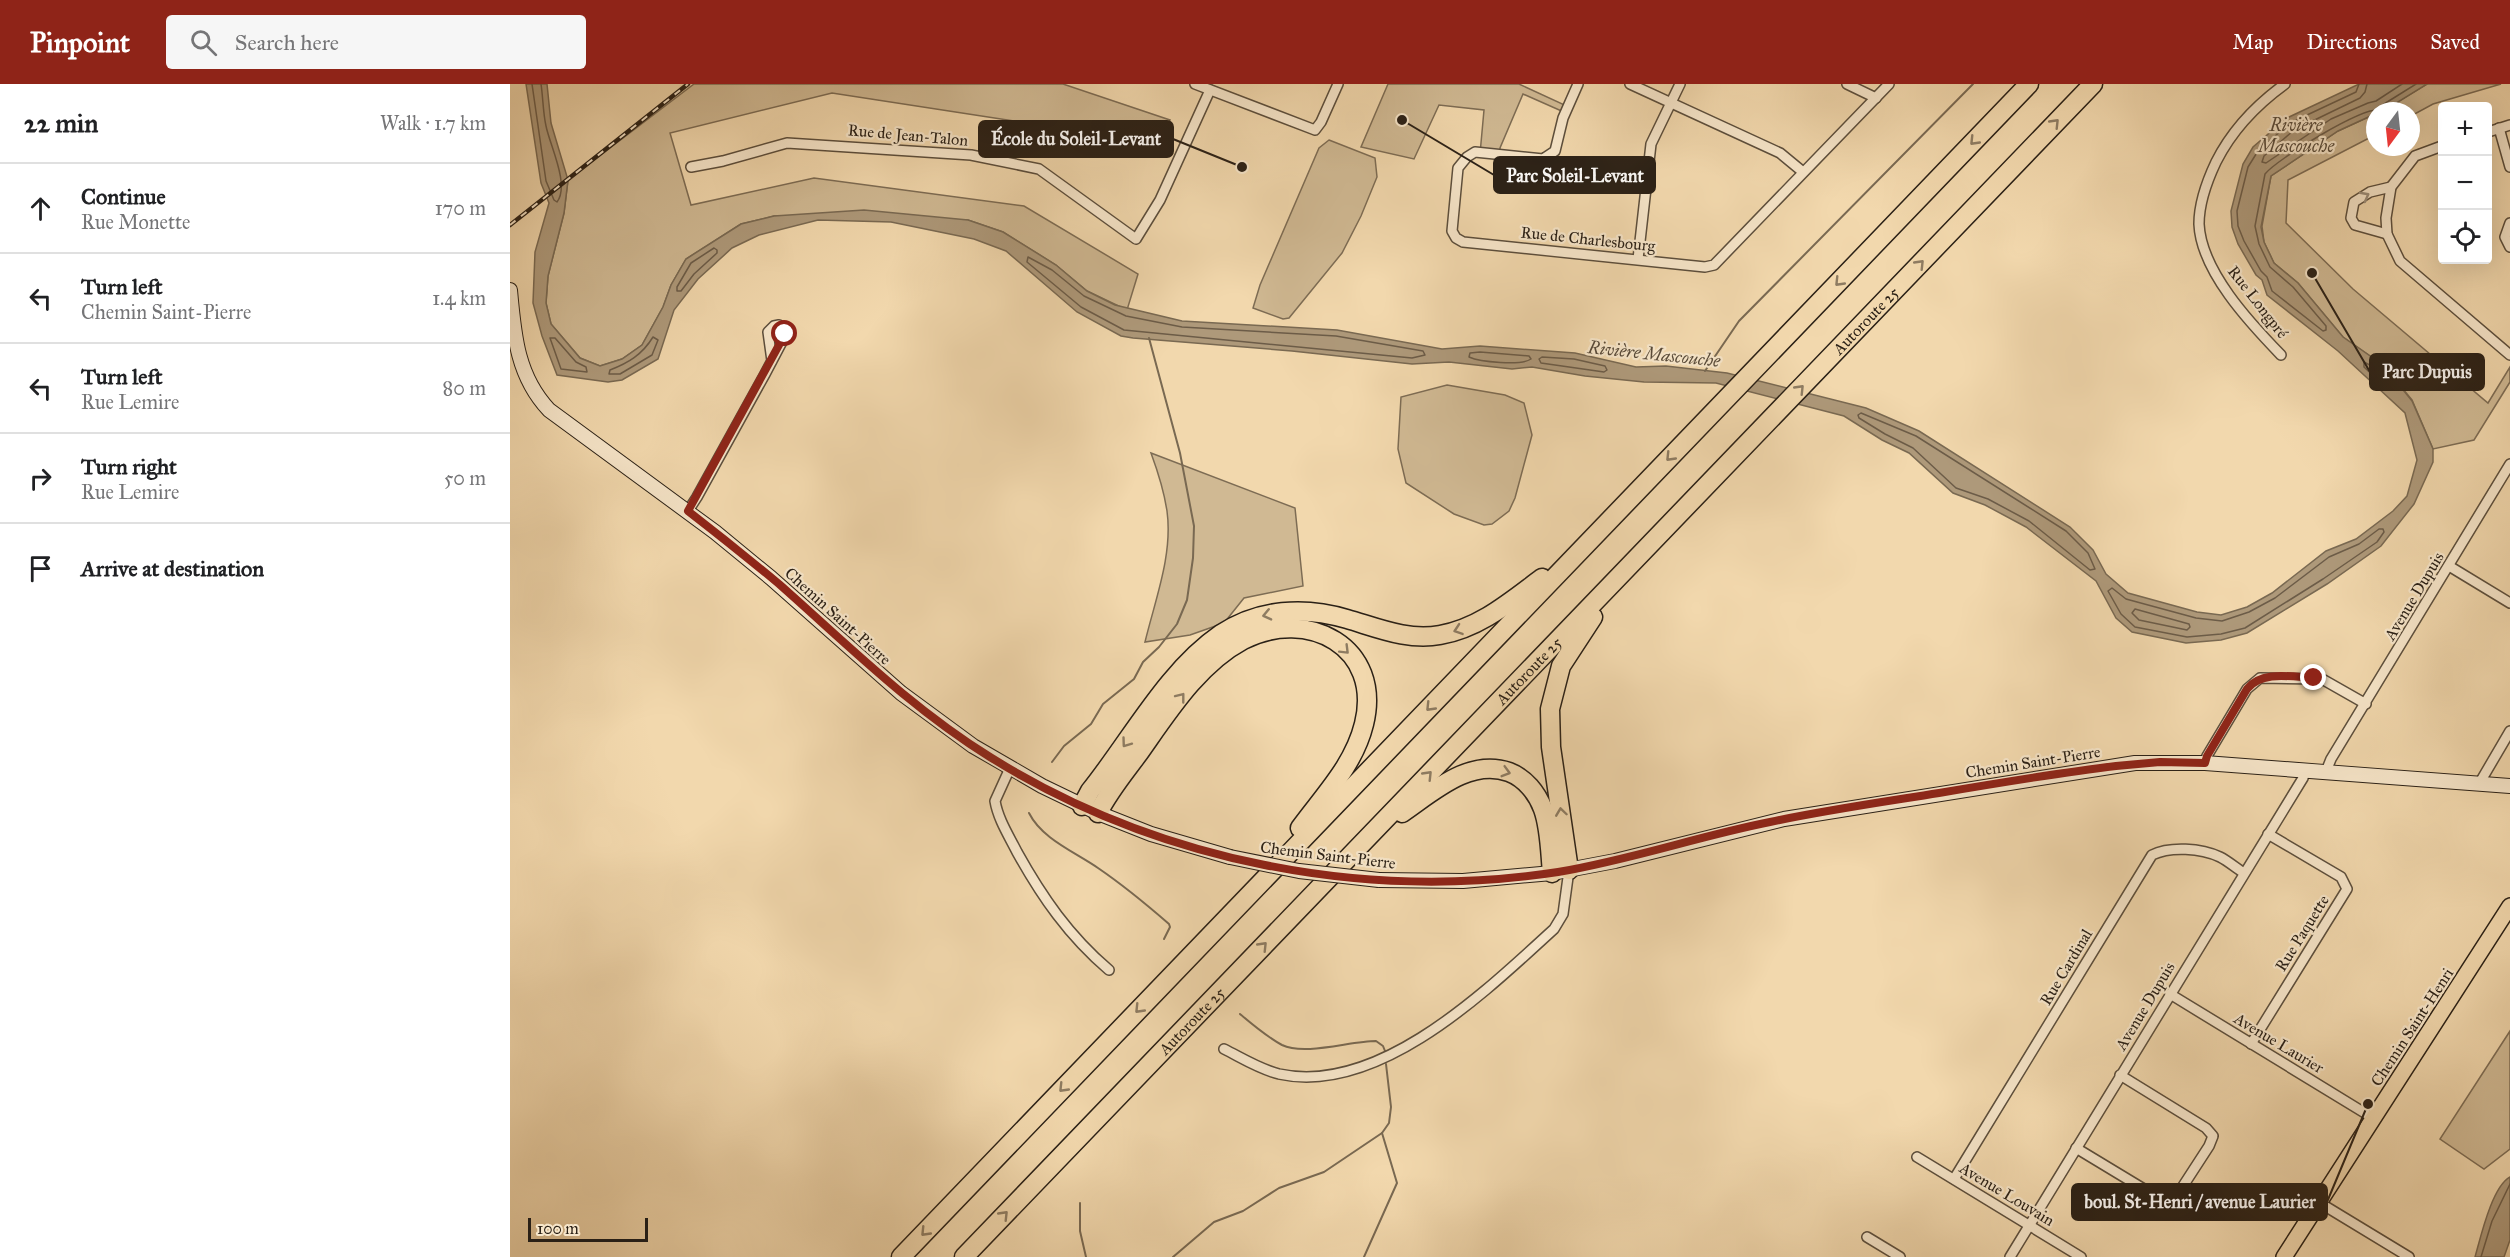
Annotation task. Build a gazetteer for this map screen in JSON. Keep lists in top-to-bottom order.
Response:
{
  "streets": {
    "highway": ["Autoroute 25"],
    "main road": ["Chemin Saint-Henri"],
    "street": [
      "Rue de Jean-Talon",
      "Rue de Charlesbourg",
      "Rue Longpré",
      "Avenue Dupuis",
      "Chemin Saint-Pierre",
      "Rue Paquette",
      "Rue Cardinal",
      "Avenue Laurier",
      "Avenue Louvain"
    ]
  },
  "crossings": [
    ["Avenue Dupuis", "Chemin Saint-Pierre"],
    ["Avenue Dupuis", "Rue Paquette"],
    ["Avenue Dupuis", "Rue Cardinal"],
    ["Avenue Dupuis", "Avenue Laurier"],
    ["Avenue Dupuis", "Avenue Louvain"],
    ["Rue Paquette", "Avenue Laurier"],
    ["Rue Cardinal", "Avenue Louvain"],
    ["Chemin Saint-Henri", "Avenue Laurier"]
  ],
  "water": ["Rivière Mascouche"],
  "places": [
    "Parc Soleil-Levant",
    "École du Soleil-Levant",
    "Parc Dupuis",
    "boul. St-Henri / avenue Laurier"
  ],
  "scale_bar": "100 m",
  "north": "bottom",
  "page": {
    "header": "Pinpoint",
    "search": "Search here",
    "nav": ["Map", "Directions", "Saved"],
    "heading": ["22 min", "Walk · 1.7 km"],
    "map_buttons": ["+", "−"],
    "list": [
      ["Continue", "Rue Monette", "170 m"],
      ["Turn left", "Chemin Saint-Pierre", "1.4 km"],
      ["Turn left", "Rue Lemire", "80 m"],
      ["Turn right", "Rue Lemire", "50 m"],
      "Arrive at destination"
    ],
    "scale": "100 m"
  }
}
